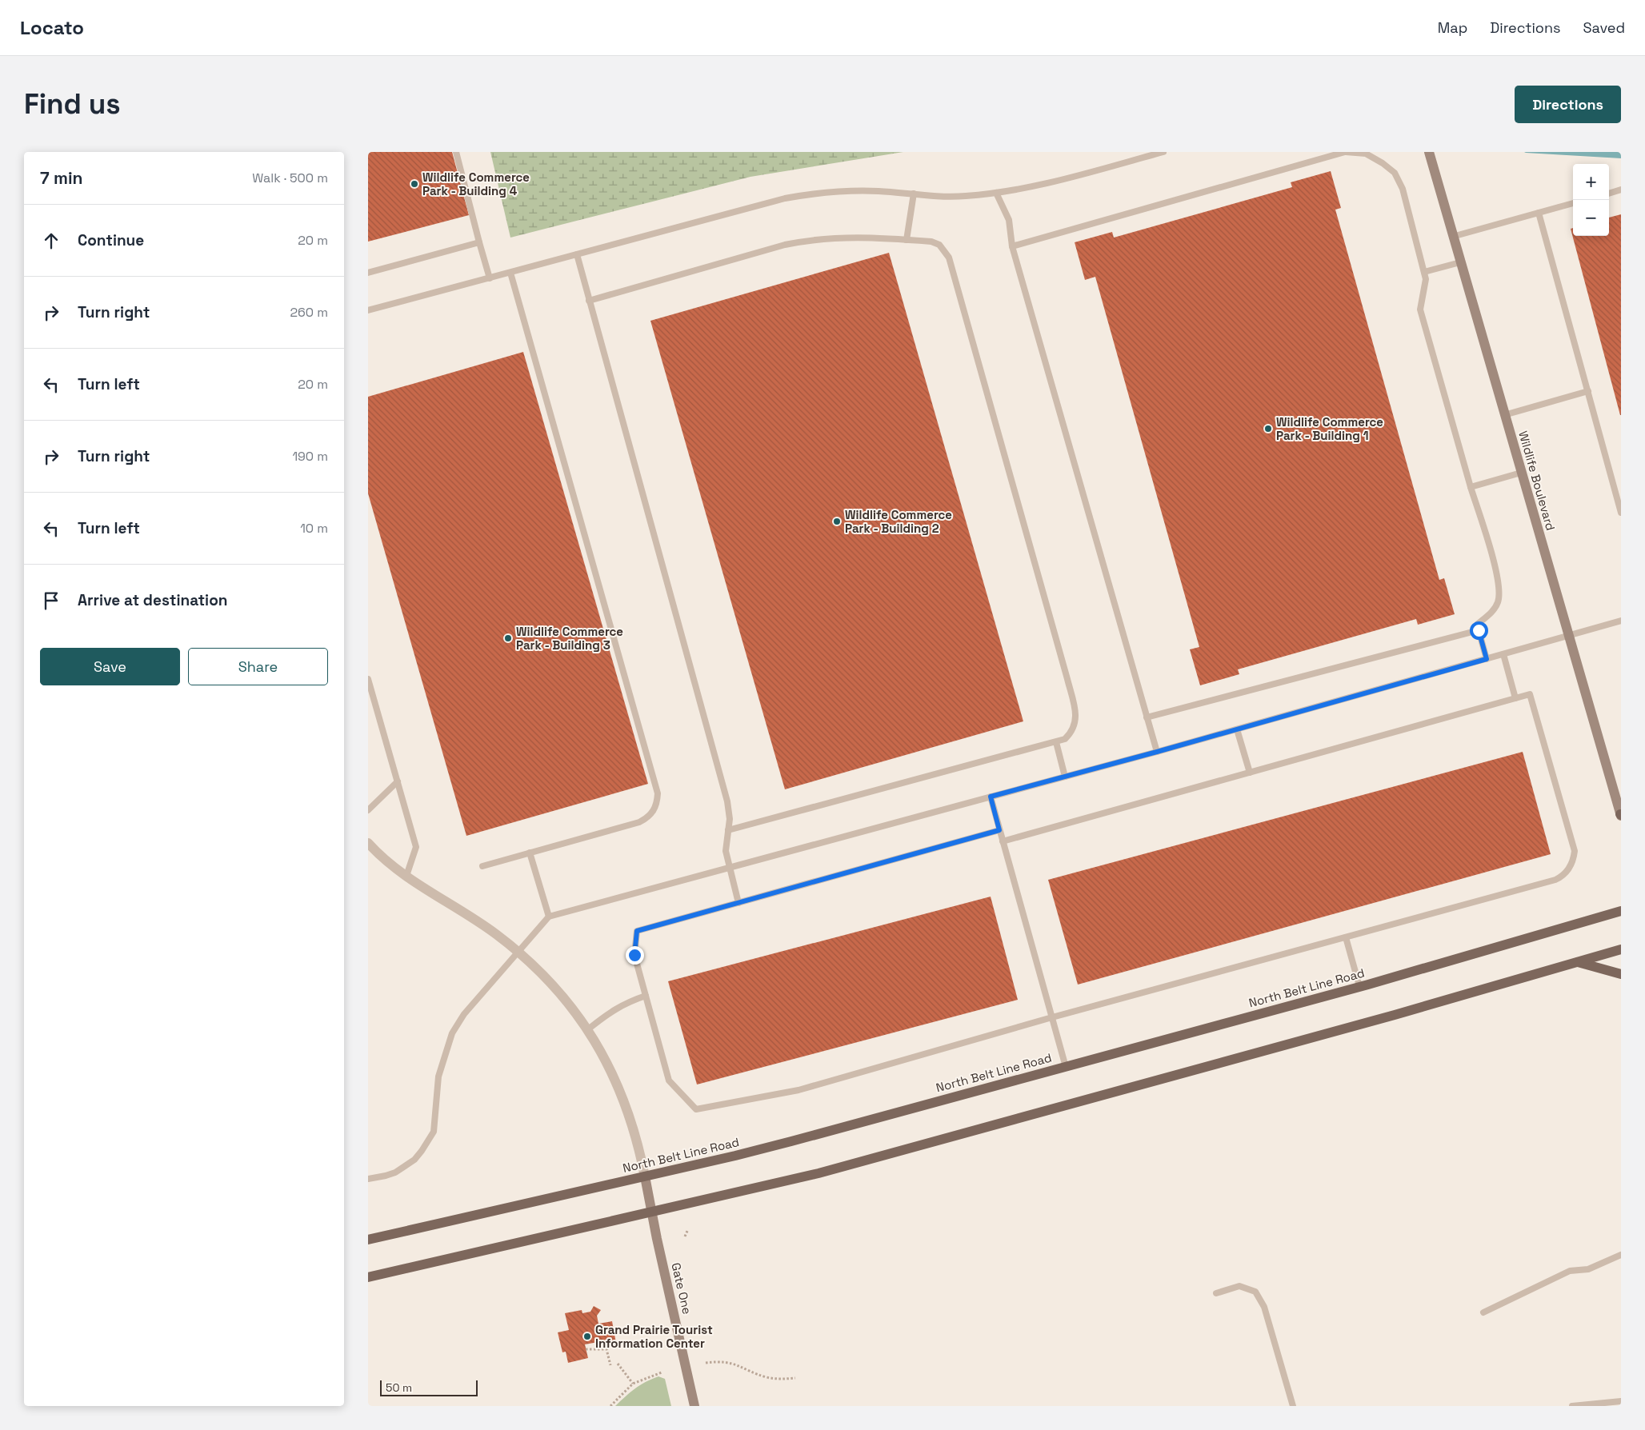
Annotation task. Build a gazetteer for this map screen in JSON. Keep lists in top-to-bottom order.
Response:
{
  "streets": {
    "main road": ["North Belt Line Road"],
    "street": ["Wildlife Boulevard", "Gate One"]
  },
  "crossings": [
    ["North Belt Line Road", "Gate One"]
  ],
  "places": [
    "Wildlife Commerce Park - Building 4",
    "Wildlife Commerce Park - Building 1",
    "Wildlife Commerce Park - Building 2",
    "Wildlife Commerce Park - Building 3",
    "Grand Prairie Tourist Information Center"
  ],
  "scale_bar": "50 m",
  "page": {
    "header": "Locato",
    "nav": ["Map", "Directions", "Saved"],
    "buttons": [
      "Directions",
      ["Save", "Share"]
    ],
    "title": "Find us",
    "heading": ["7 min", "Walk · 500 m"],
    "map_buttons": ["+", "−"],
    "list": [
      ["Continue", "20 m"],
      ["Turn right", "260 m"],
      ["Turn left", "20 m"],
      ["Turn right", "190 m"],
      ["Turn left", "10 m"],
      "Arrive at destination"
    ],
    "scale": "50 m"
  }
}
